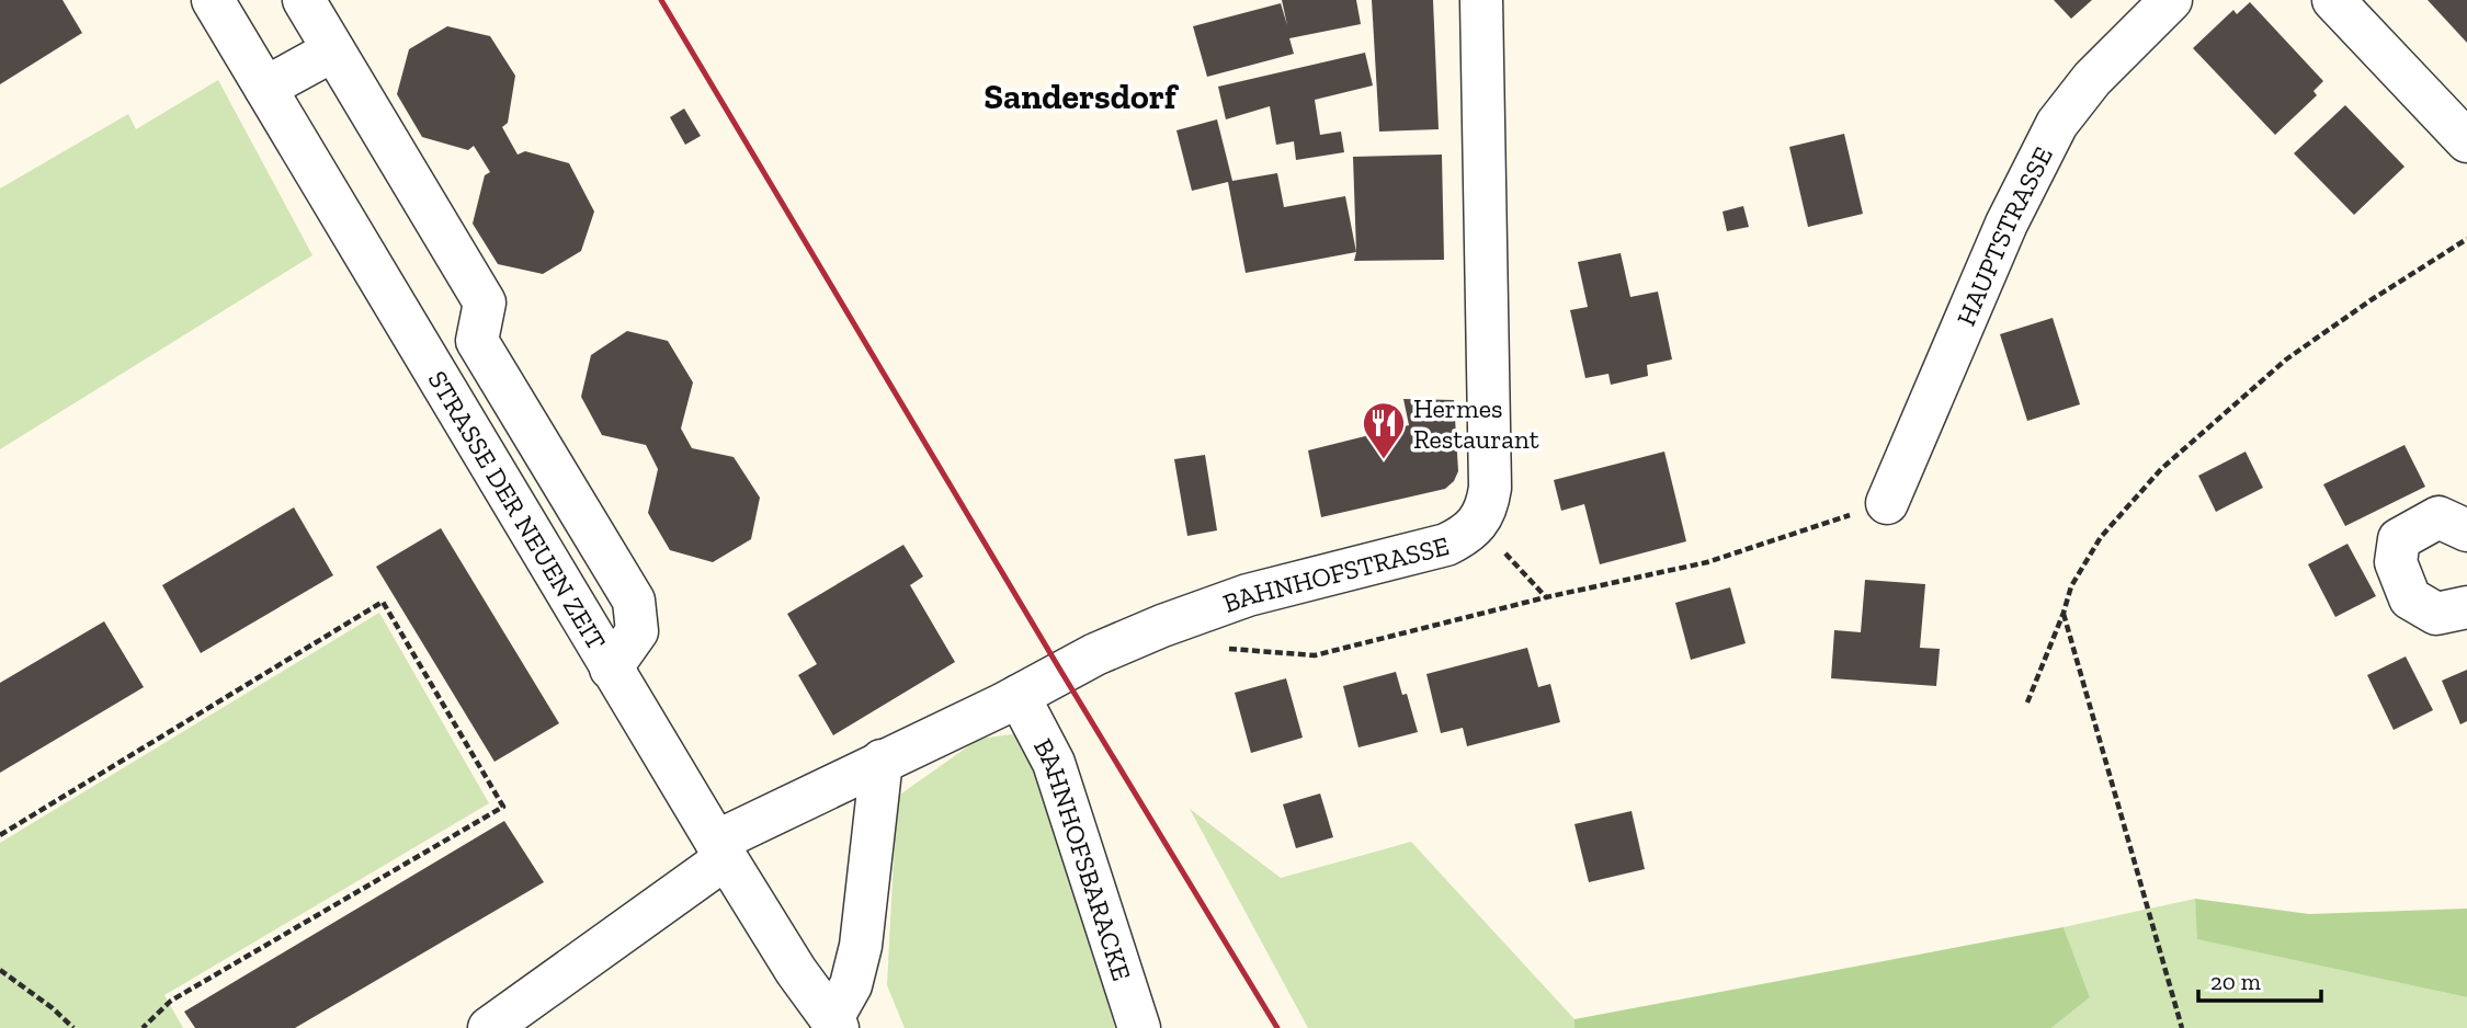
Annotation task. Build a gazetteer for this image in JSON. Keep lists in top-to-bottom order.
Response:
{
  "streets": {
    "street": [
      "HAUPTSTRASSE",
      "STRASSE DER NEUEN ZEIT",
      "BAHNHOFSTRASSE",
      "BAHNHOFSBARACKE"
    ]
  },
  "crossings": [
    ["STRASSE DER NEUEN ZEIT", "BAHNHOFSTRASSE"],
    ["BAHNHOFSTRASSE", "BAHNHOFSBARACKE"]
  ],
  "districts": ["Sandersdorf"],
  "places": {
    "restaurant": ["Hermes Restaurant"]
  },
  "scale_bar": "20 m"
}
